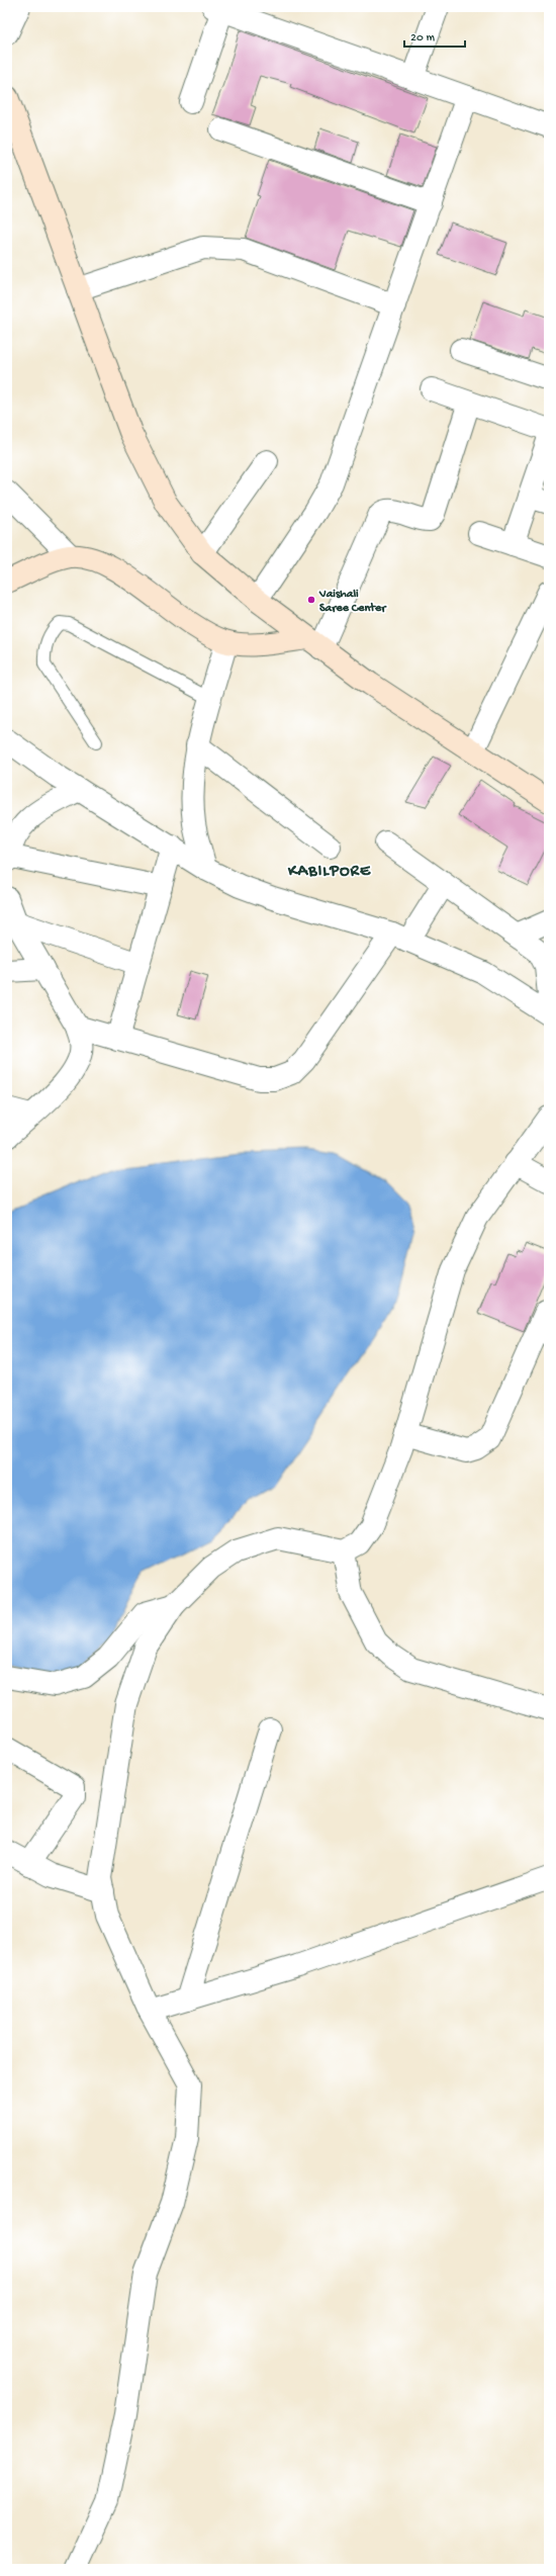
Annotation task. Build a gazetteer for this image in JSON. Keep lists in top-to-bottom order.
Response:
{
  "districts": ["KABILPORE"],
  "places": ["Vaishali Saree Center"],
  "scale_bar": "20 m"
}
